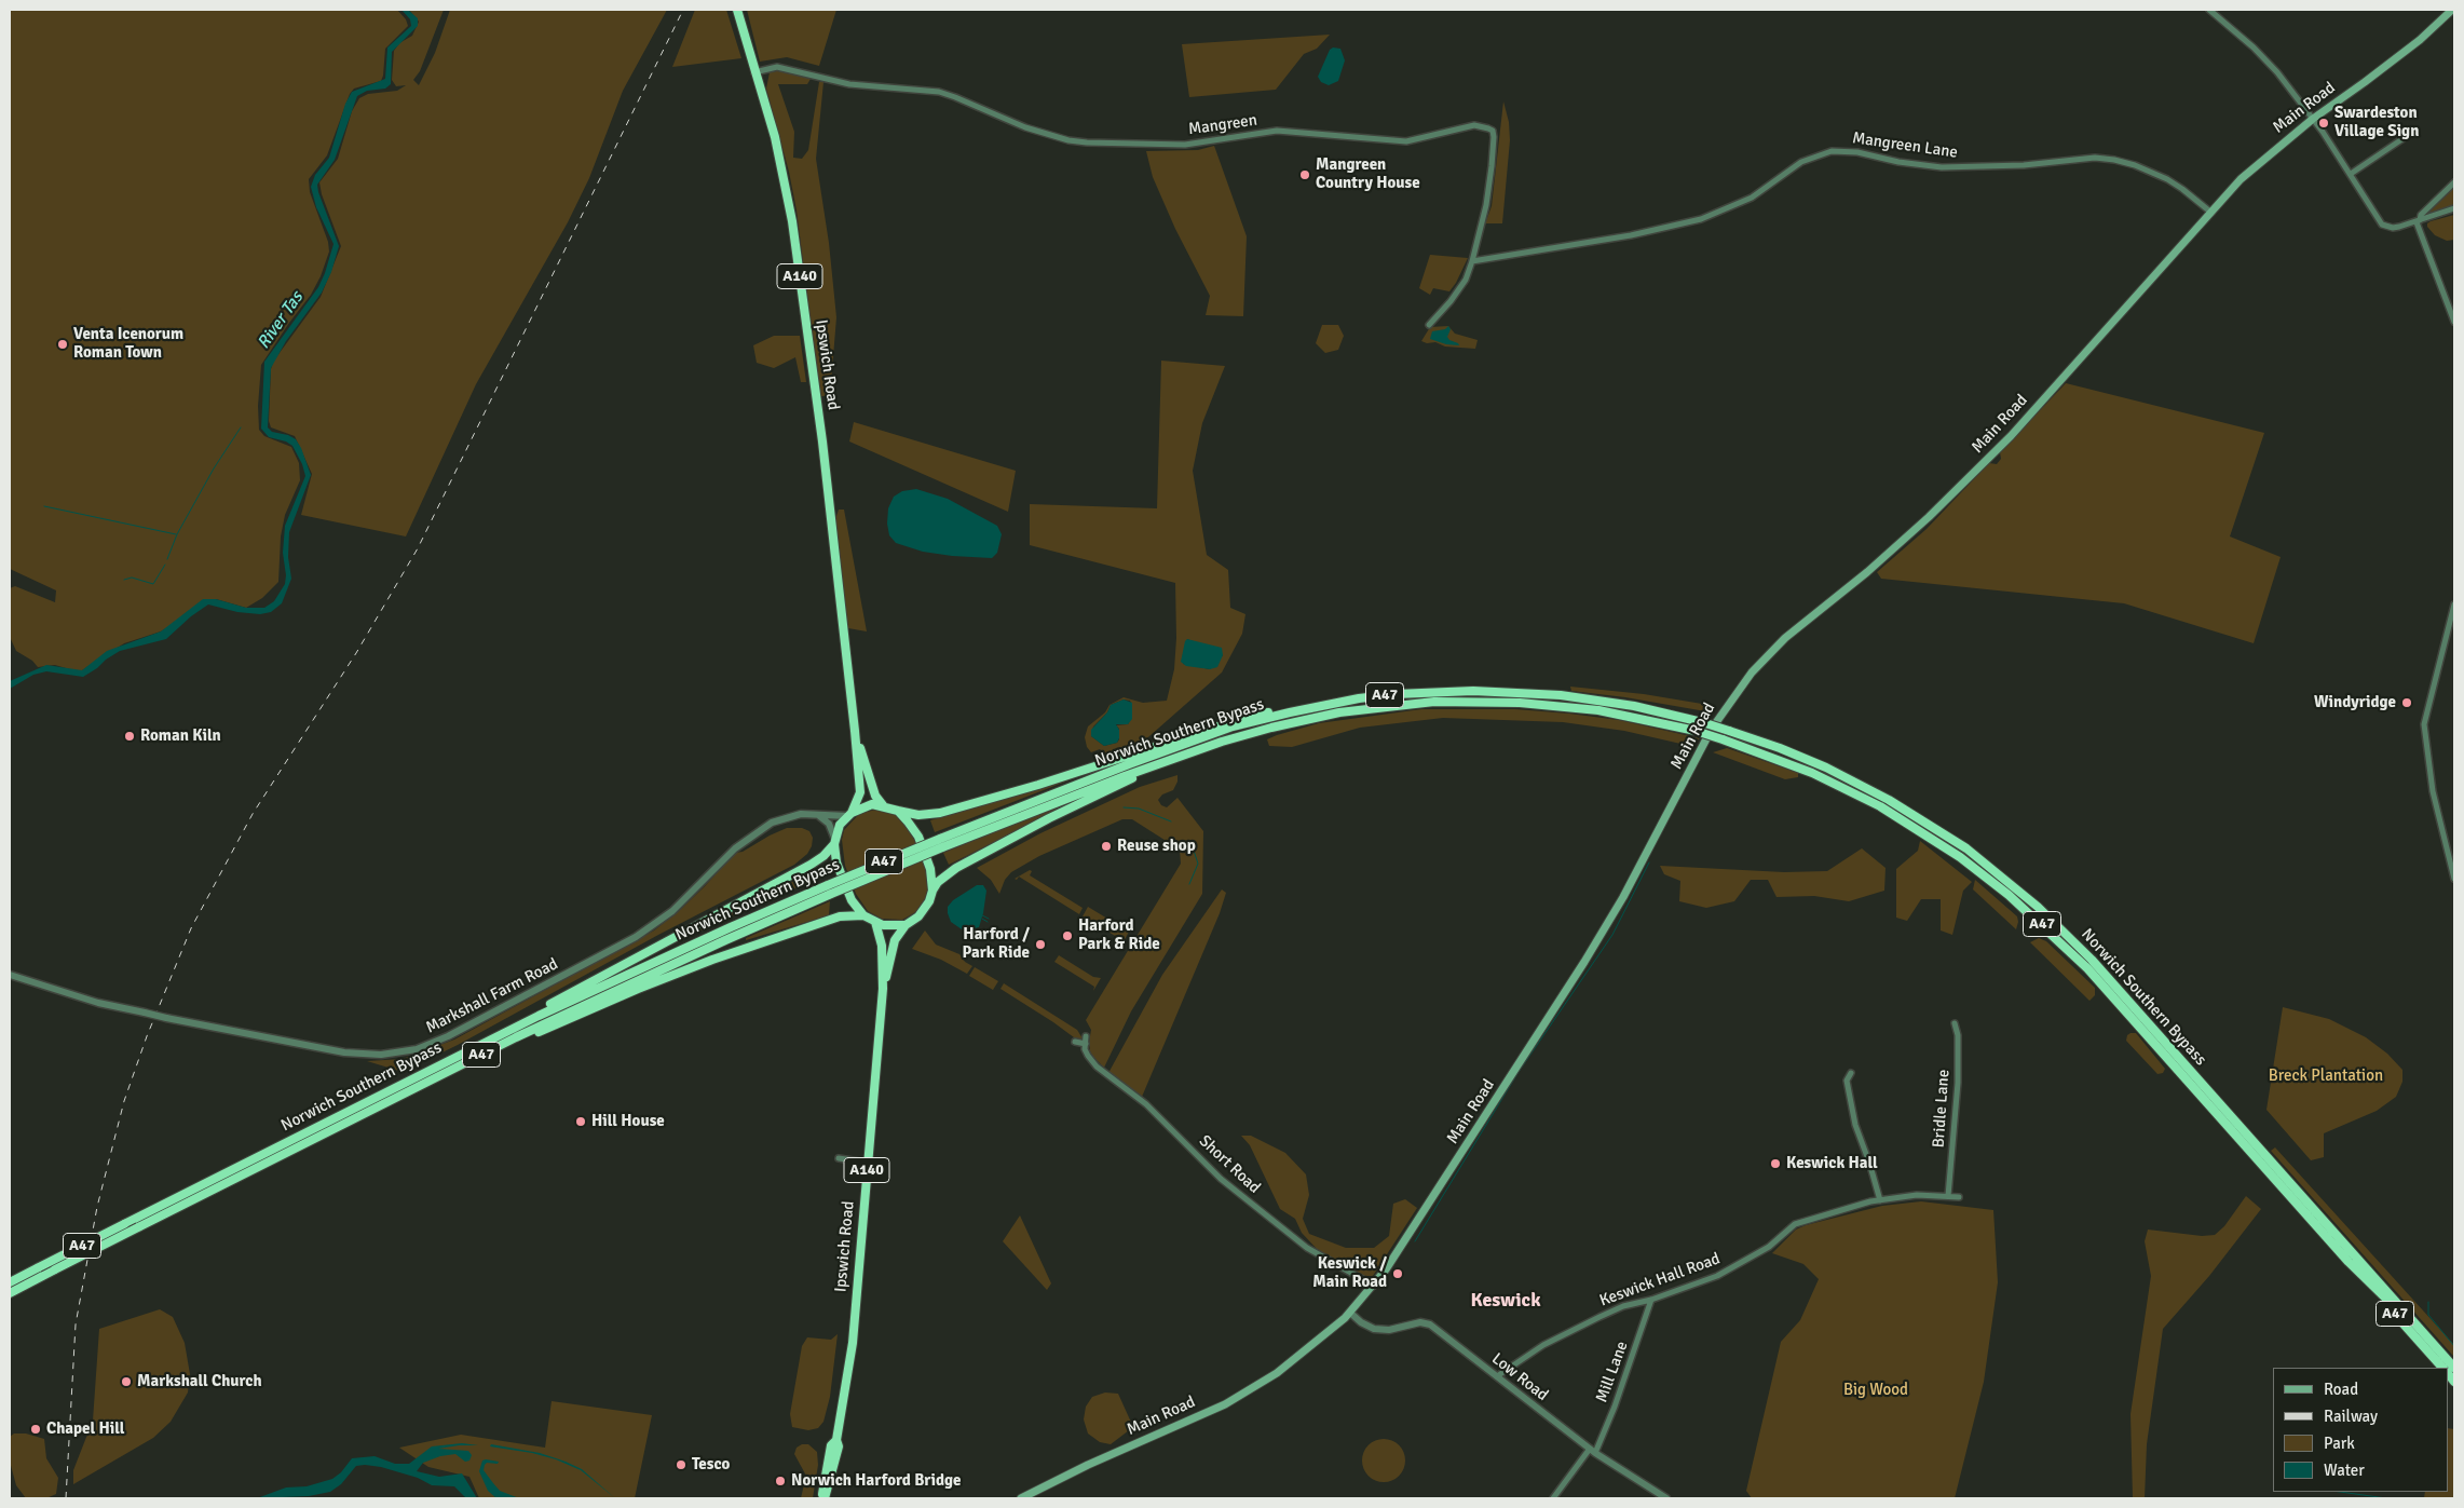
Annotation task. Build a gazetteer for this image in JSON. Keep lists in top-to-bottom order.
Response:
{
  "streets": {
    "highway": [
      "A140",
      "Ipswich Road",
      "A47",
      "Norwich Southern Bypass"
    ],
    "main road": ["Main Road"],
    "street": [
      "Mangreen",
      "Mangreen Lane",
      "Markshall Farm Road",
      "Bridle Lane",
      "Short Road",
      "Keswick Hall Road",
      "Mill Lane",
      "Low Road"
    ]
  },
  "crossings": [
    ["Main Road", "Mangreen Lane"],
    ["Main Road", "Short Road"],
    ["Main Road", "Low Road"],
    ["Mangreen", "Mangreen Lane"],
    ["Mangreen", "Ipswich Road"],
    ["Ipswich Road", "A47"],
    ["Ipswich Road", "Markshall Farm Road"],
    ["A47", "Norwich Southern Bypass"],
    ["A47", "Markshall Farm Road"],
    ["Bridle Lane", "Keswick Hall Road"],
    ["Keswick Hall Road", "Mill Lane"],
    ["Keswick Hall Road", "Low Road"],
    ["Mill Lane", "Low Road"]
  ],
  "districts": ["Keswick"],
  "water": ["River Tas"],
  "parks": ["Breck Plantation", "Big Wood"],
  "places": [
    "Swardeston Village Sign",
    "Mangreen Country House",
    "Venta Icenorum Roman Town",
    "Windyridge",
    "Roman Kiln",
    "Reuse shop",
    "Harford Park & Ride",
    "Harford / Park Ride",
    "Hill House",
    "Keswick Hall",
    "Keswick / Main Road",
    "Markshall Church",
    "Chapel Hill",
    "Tesco",
    "Norwich Harford Bridge"
  ],
  "legend": [
    "Road",
    "Railway",
    "Park",
    "Water"
  ]
}
